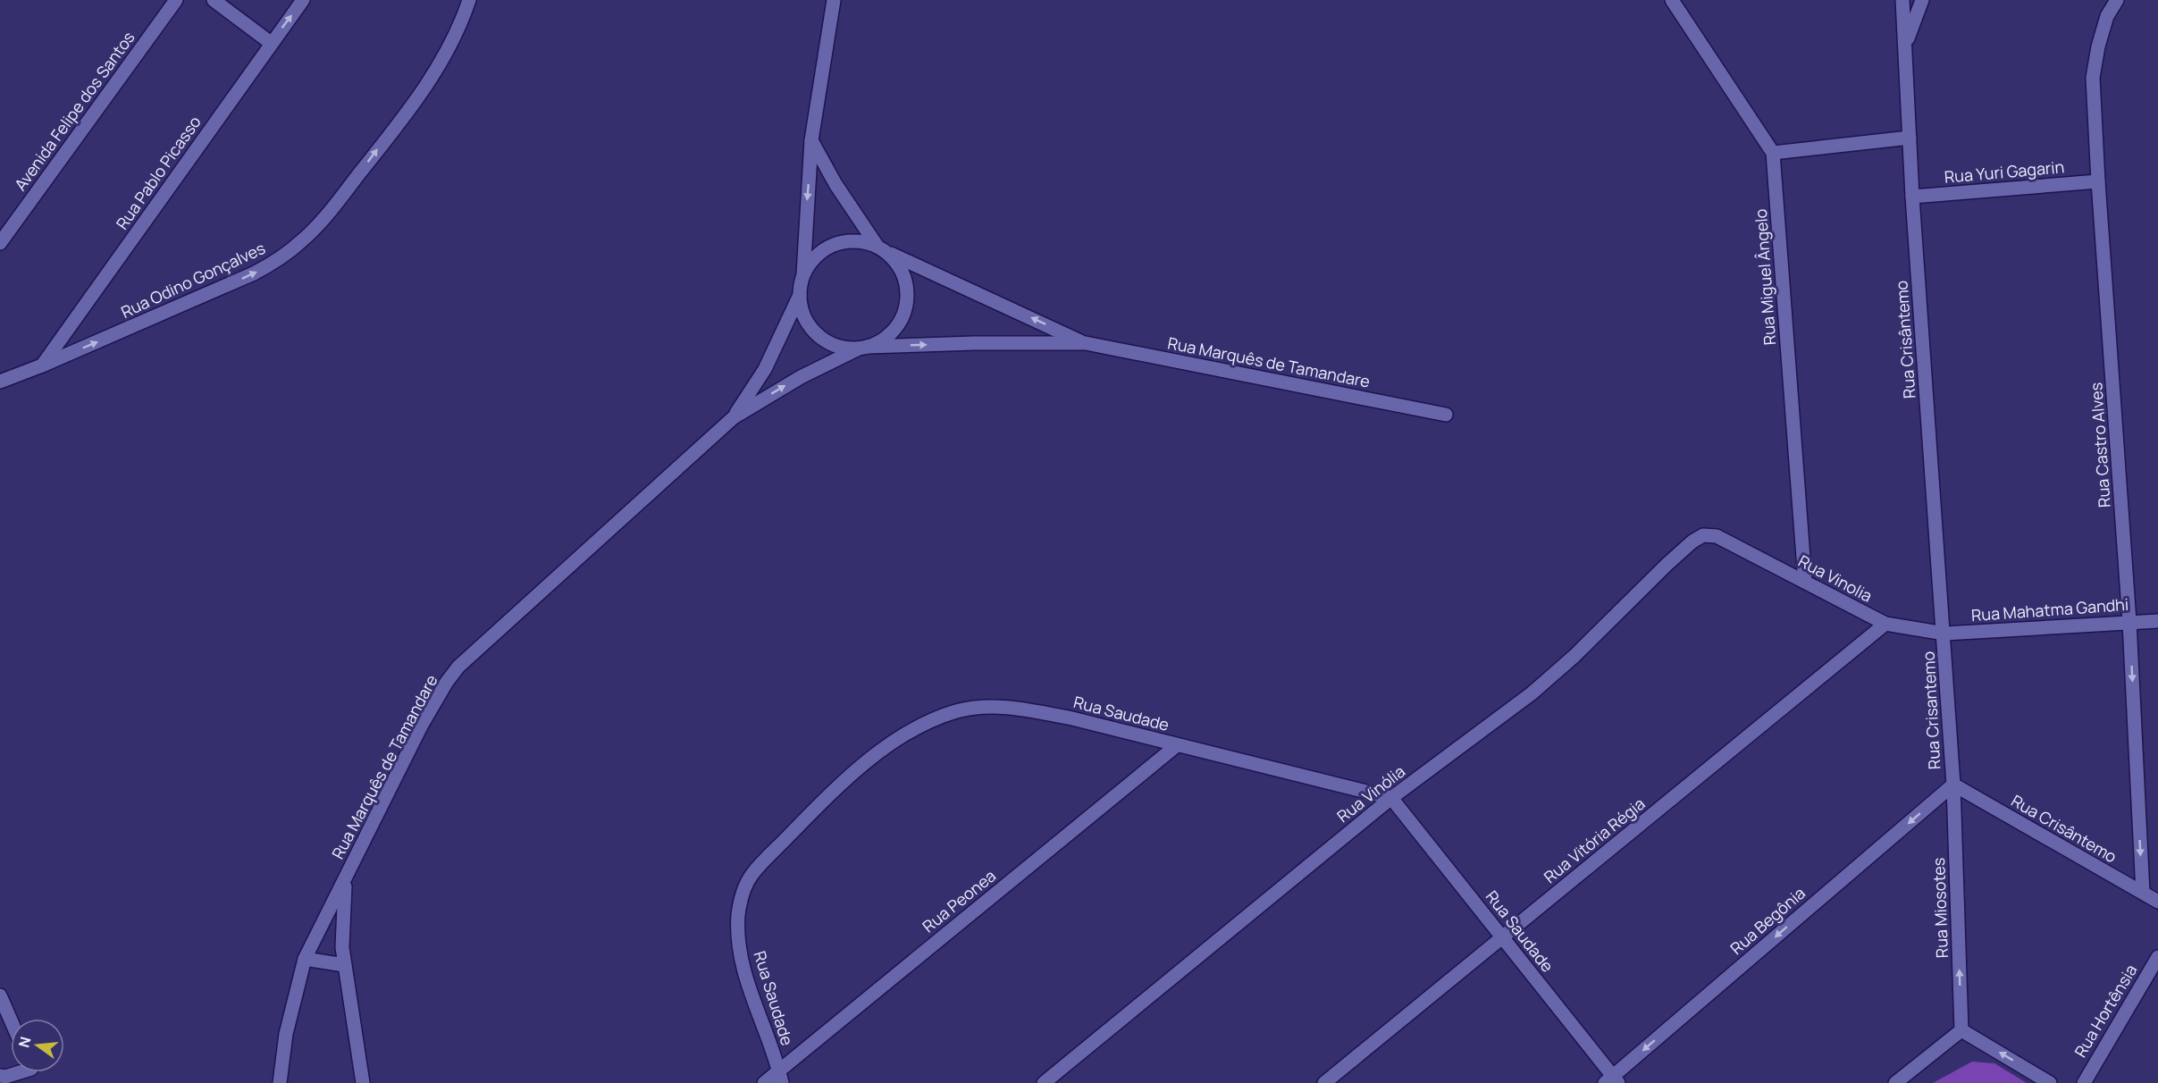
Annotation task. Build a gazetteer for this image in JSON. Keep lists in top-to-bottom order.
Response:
{
  "streets": {
    "street": [
      "Avenida Felipe dos Santos",
      "Rua Yuri Gagarin",
      "Rua Pablo Picasso",
      "Rua Miguel Ângelo",
      "Rua Odino Gonçalves",
      "Rua Crisântemo",
      "Rua Marquês de Tamandare",
      "Rua Castro Alves",
      "Rua Vinolia",
      "Rua Mahatma Gandhi",
      "Rua Crisantemo",
      "Rua Saudade",
      "Rua Vinólia",
      "Rua Vitória Régia",
      "Rua Peonea",
      "Rua Miosotes",
      "Rua Begônia",
      "Rua Hortênsia"
    ]
  },
  "crossings": [
    ["Rua Yuri Gagarin", "Rua Crisântemo"],
    ["Rua Yuri Gagarin", "Rua Castro Alves"],
    ["Rua Pablo Picasso", "Rua Odino Gonçalves"],
    ["Rua Miguel Ângelo", "Rua Vinolia"],
    ["Rua Crisântemo", "Rua Castro Alves"],
    ["Rua Crisântemo", "Rua Vinolia"],
    ["Rua Crisântemo", "Rua Mahatma Gandhi"],
    ["Rua Crisântemo", "Rua Crisantemo"],
    ["Rua Crisântemo", "Rua Miosotes"],
    ["Rua Crisântemo", "Rua Begônia"],
    ["Rua Castro Alves", "Rua Mahatma Gandhi"],
    ["Rua Vinolia", "Rua Mahatma Gandhi"],
    ["Rua Vinolia", "Rua Crisantemo"],
    ["Rua Vinolia", "Rua Vinólia"],
    ["Rua Vinolia", "Rua Vitória Régia"],
    ["Rua Mahatma Gandhi", "Rua Crisantemo"],
    ["Rua Crisantemo", "Rua Miosotes"],
    ["Rua Crisantemo", "Rua Begônia"],
    ["Rua Saudade", "Rua Vinólia"],
    ["Rua Saudade", "Rua Vitória Régia"],
    ["Rua Saudade", "Rua Peonea"],
    ["Rua Saudade", "Rua Begônia"],
    ["Rua Miosotes", "Rua Begônia"]
  ],
  "one_way": ["Rua Odino Gonçalves", "Rua Miosotes", "Rua Begônia"],
  "north": "left"
}
